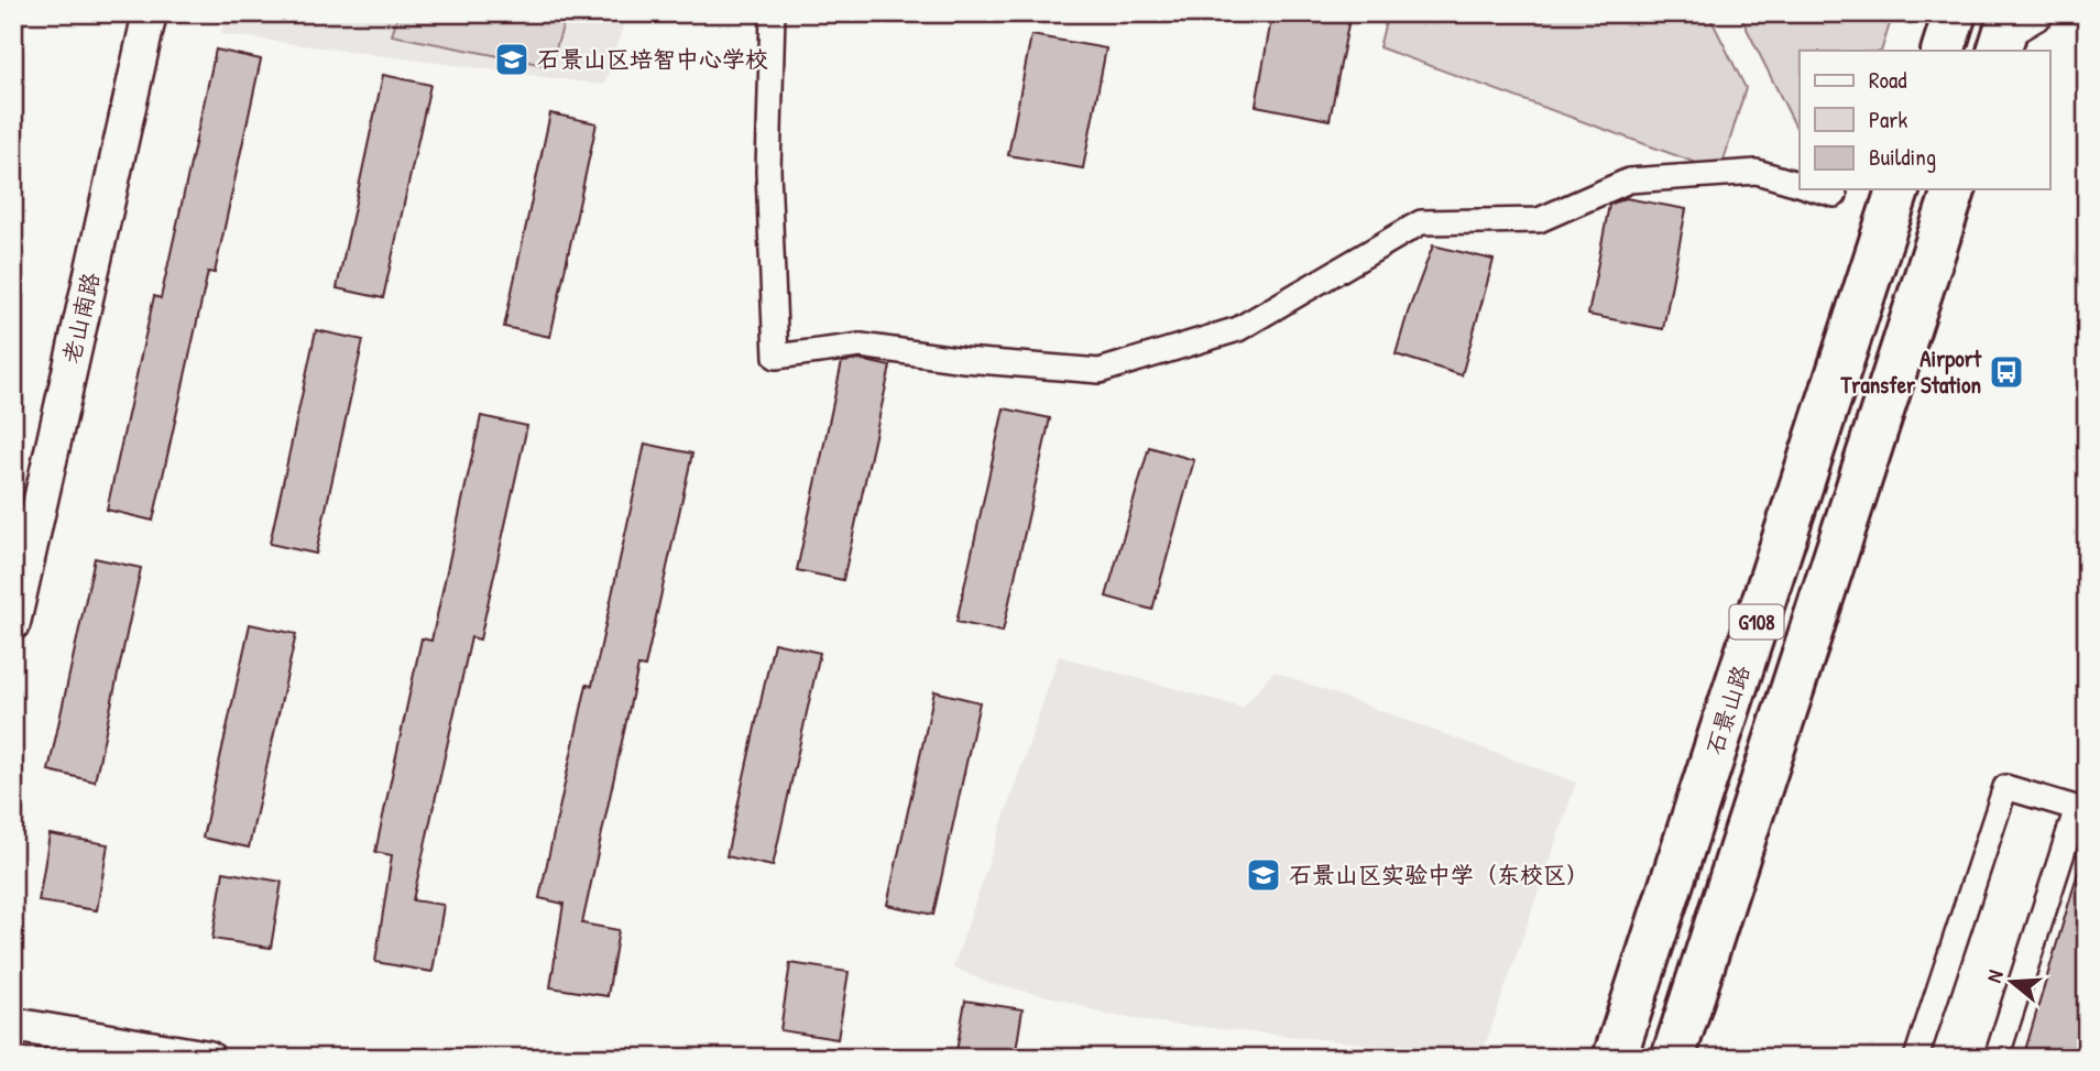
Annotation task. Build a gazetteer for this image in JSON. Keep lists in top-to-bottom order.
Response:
{
  "streets": {
    "highway": ["G108", "石景山路"],
    "main road": ["老山南路"]
  },
  "places": {
    "school or university": ["石景山区培智中心学校", "石景山区实验中学（东校区）"],
    "bus stop": ["Airport Transfer Station"]
  },
  "legend": ["Road", "Park", "Building"],
  "north": "left"
}
